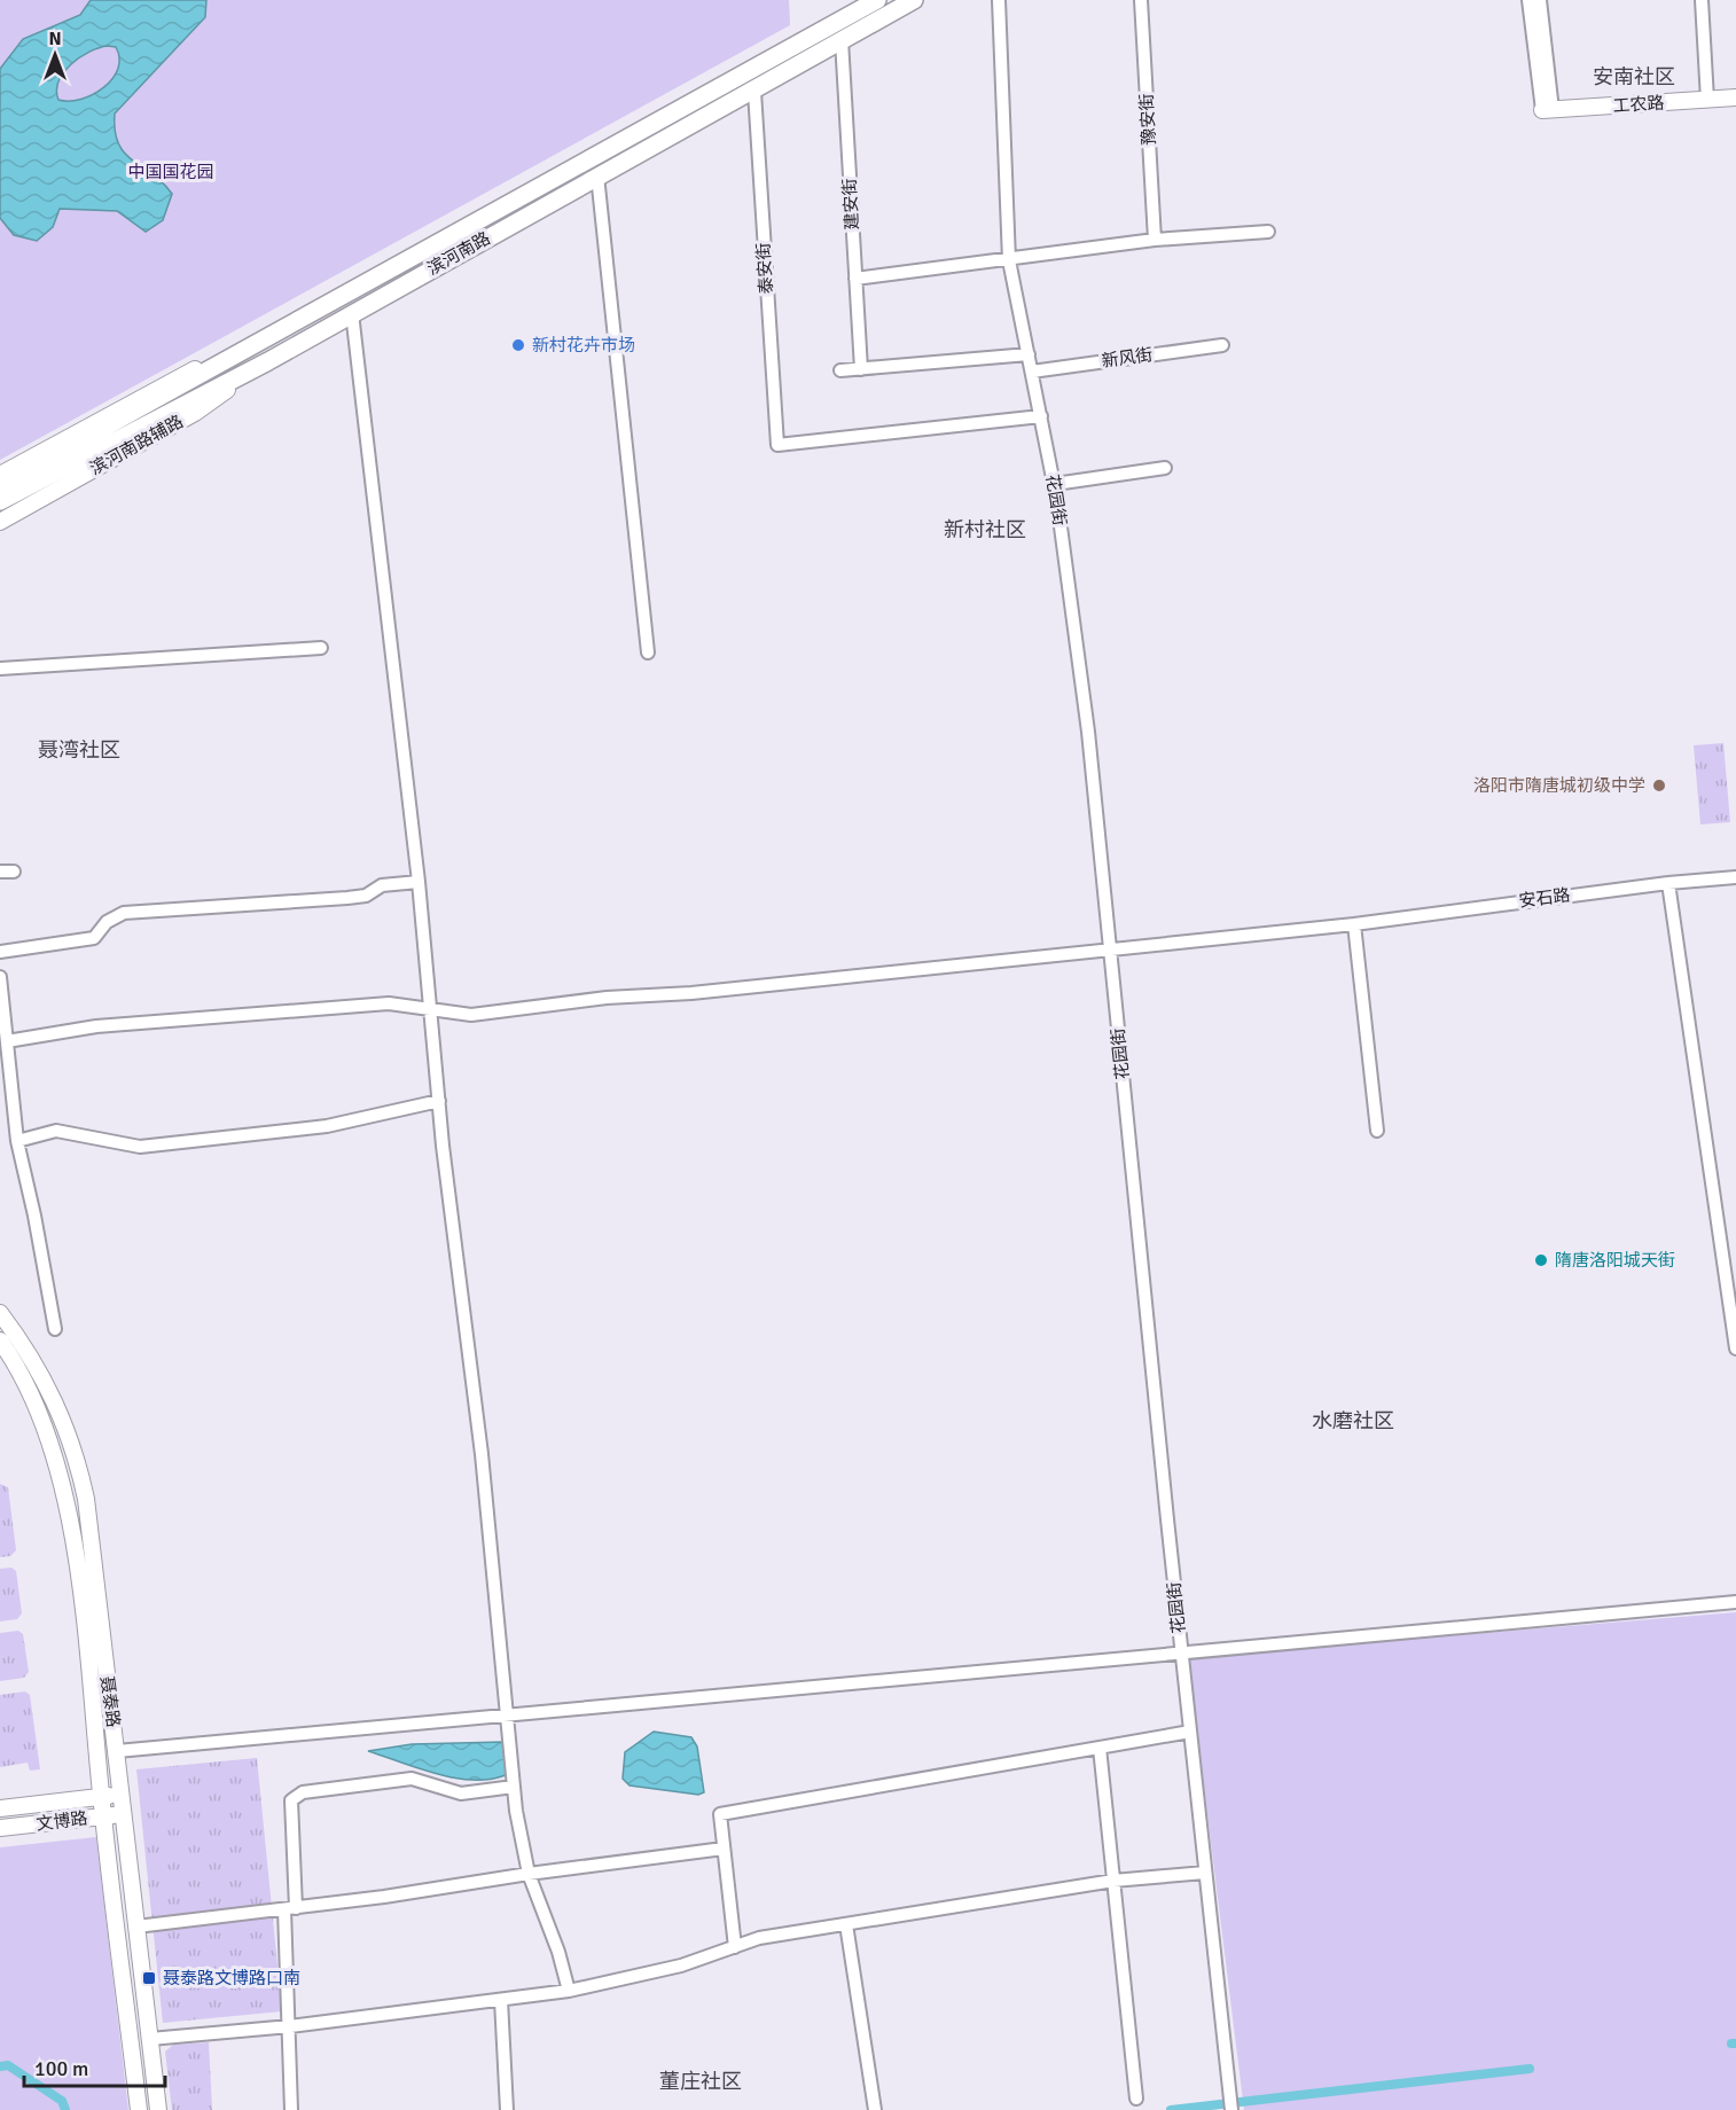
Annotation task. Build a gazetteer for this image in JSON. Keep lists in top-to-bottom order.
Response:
{
  "streets": {
    "main road": [
      "工农路",
      "滨河南路",
      "滨河南路辅路",
      "聂泰路",
      "文博路"
    ],
    "street": [
      "豫安街",
      "建安街",
      "泰安街",
      "新风街",
      "花园街",
      "安石路"
    ]
  },
  "crossings": [
    ["建安街", "滨河南路"],
    ["滨河南路", "泰安街"],
    ["滨河南路", "滨河南路辅路"],
    ["泰安街", "花园街"],
    ["新风街", "花园街"],
    ["花园街", "安石路"],
    ["聂泰路", "文博路"]
  ],
  "districts": [
    "安南社区",
    "新村社区",
    "聂湾社区",
    "水磨社区",
    "董庄社区"
  ],
  "parks": ["中国国花园"],
  "places": {
    "other": ["新村花卉市场", "洛阳市隋唐城初级中学", "隋唐洛阳城天街"],
    "transit": ["聂泰路文博路口南"]
  },
  "scale_bar": "100 m",
  "north": "top"
}
